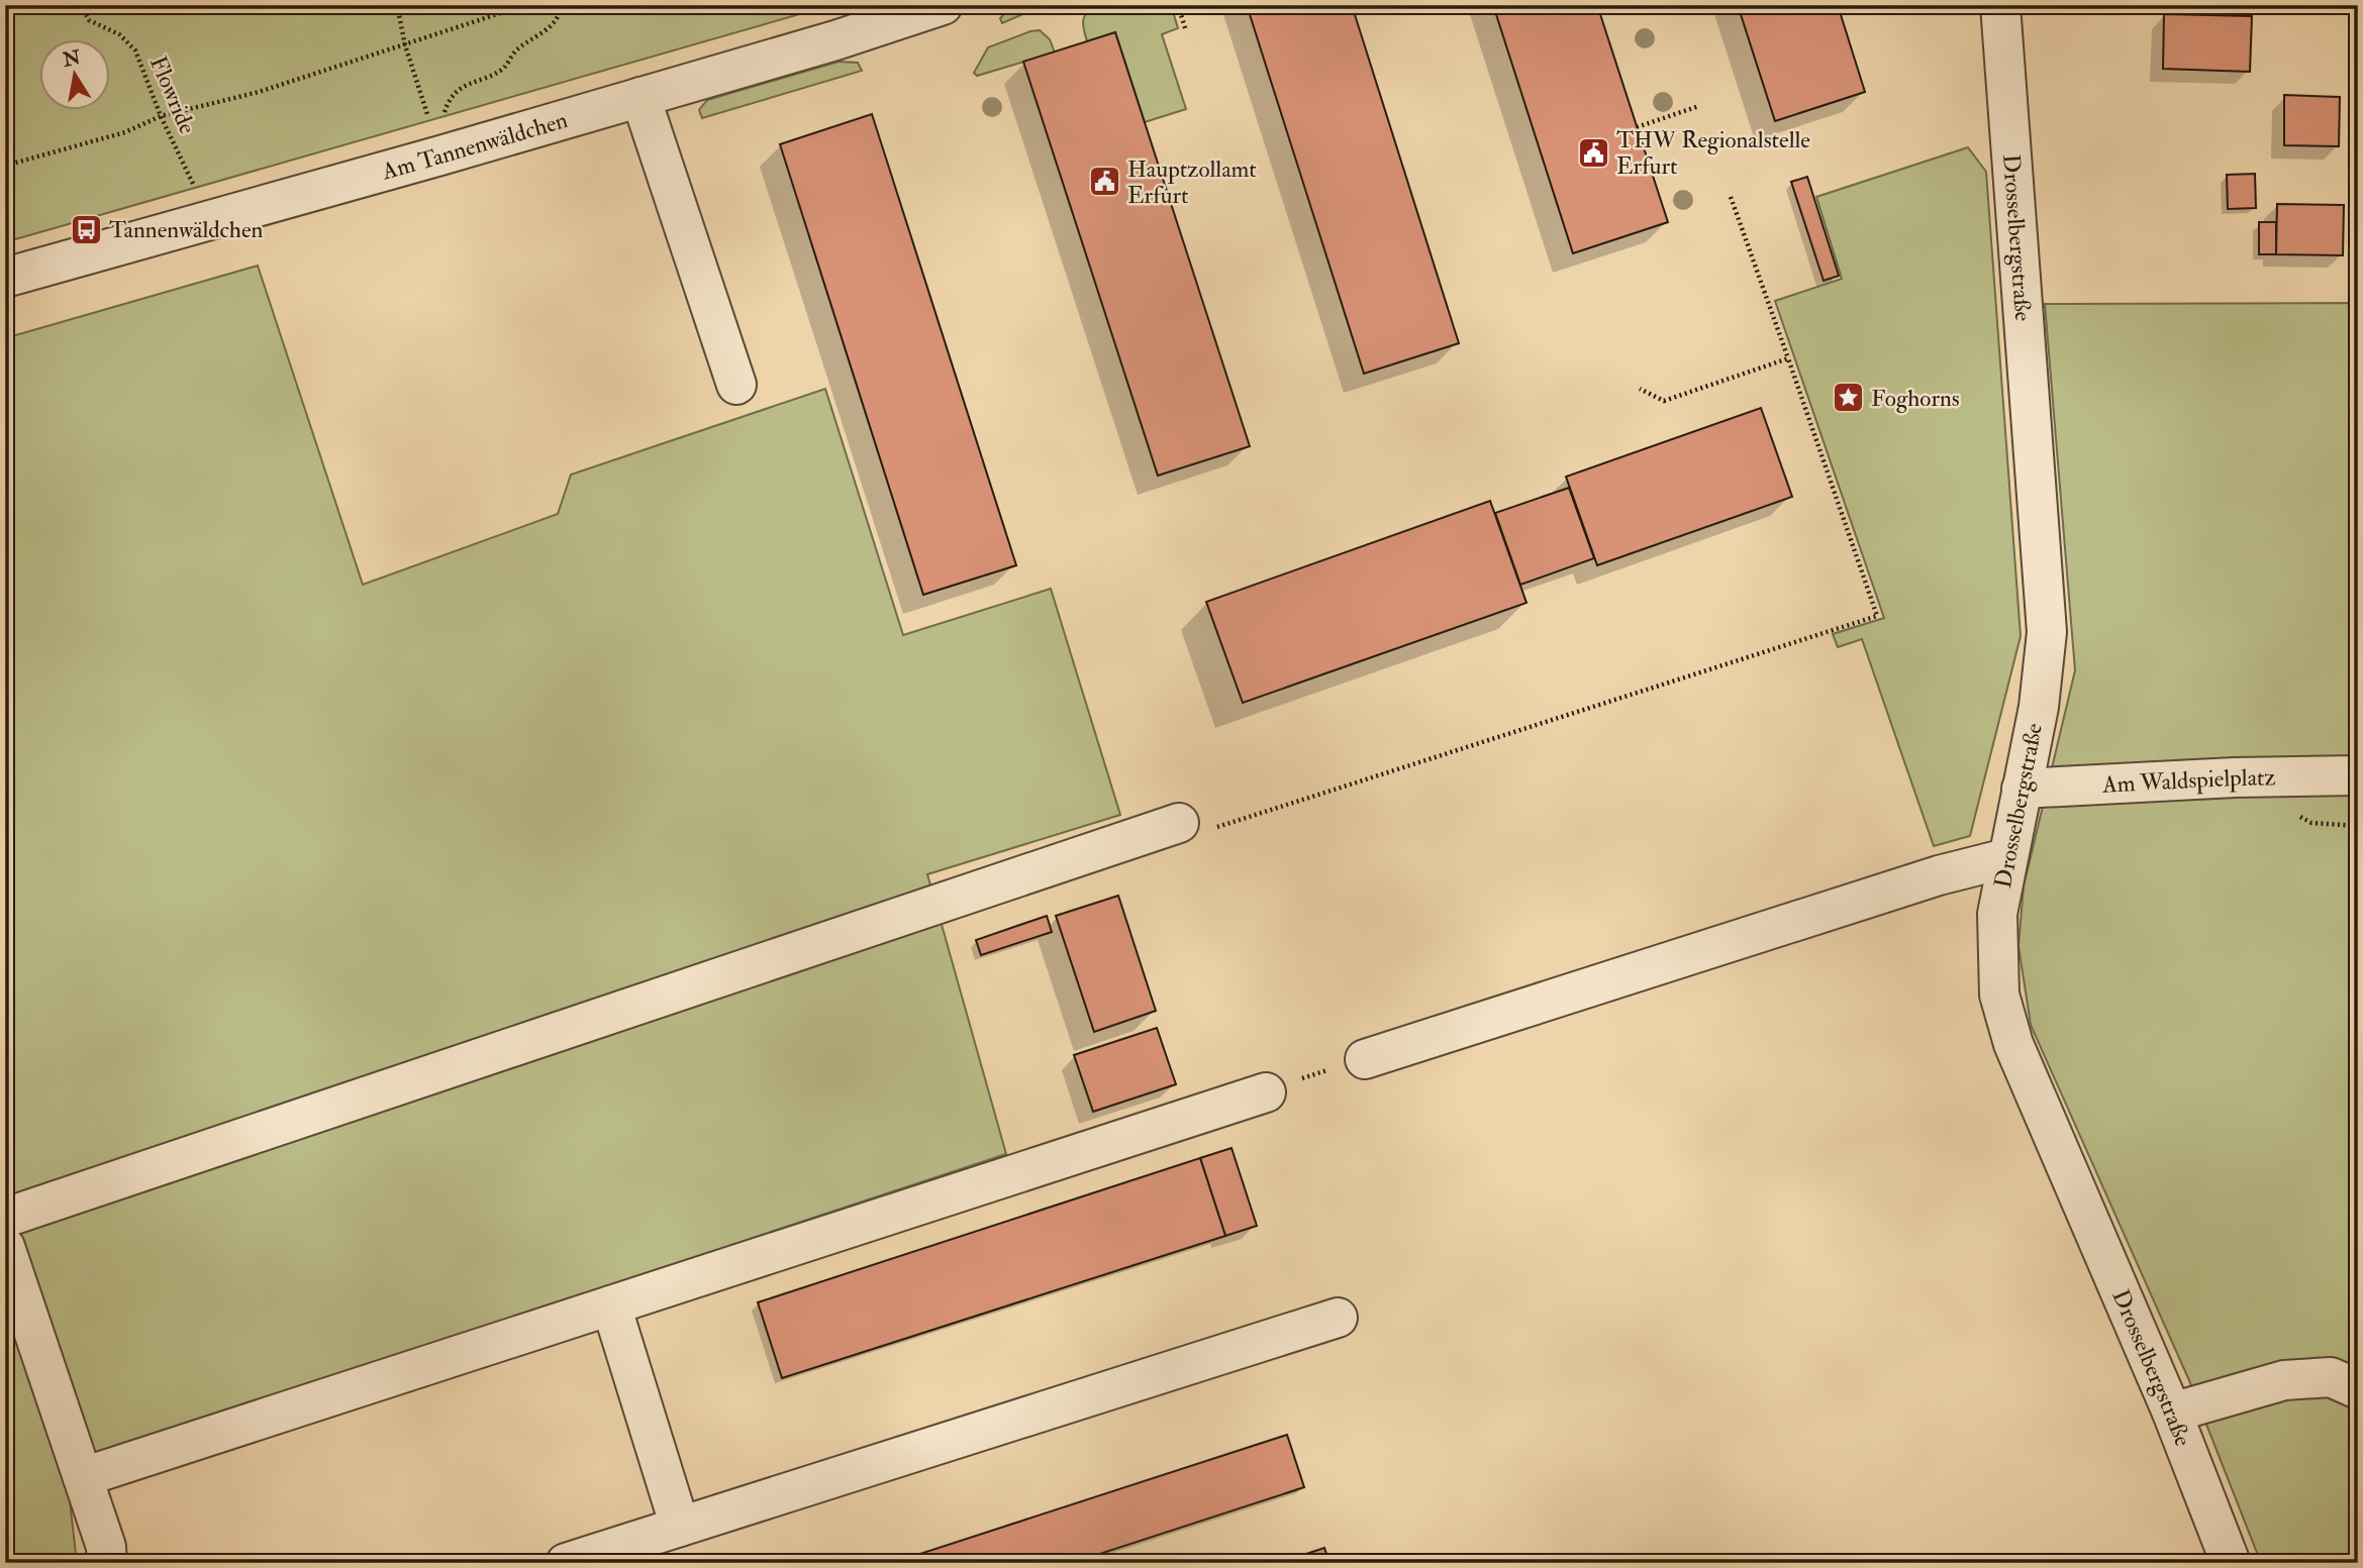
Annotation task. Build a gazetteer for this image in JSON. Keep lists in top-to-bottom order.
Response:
{
  "streets": {
    "street": ["Am Tannenwäldchen", "Drosselbergstraße", "Am Waldspielplatz"],
    "path": ["Flowride"]
  },
  "crossings": [
    ["Flowride", "Am Tannenwäldchen"],
    ["Drosselbergstraße", "Am Waldspielplatz"]
  ],
  "places": {
    "public building": ["THW Regionalstelle Erfurt", "Hauptzollamt Erfurt"],
    "bus stop": ["Tannenwäldchen"],
    "place": ["Foghorns"]
  },
  "north": "top"
}
